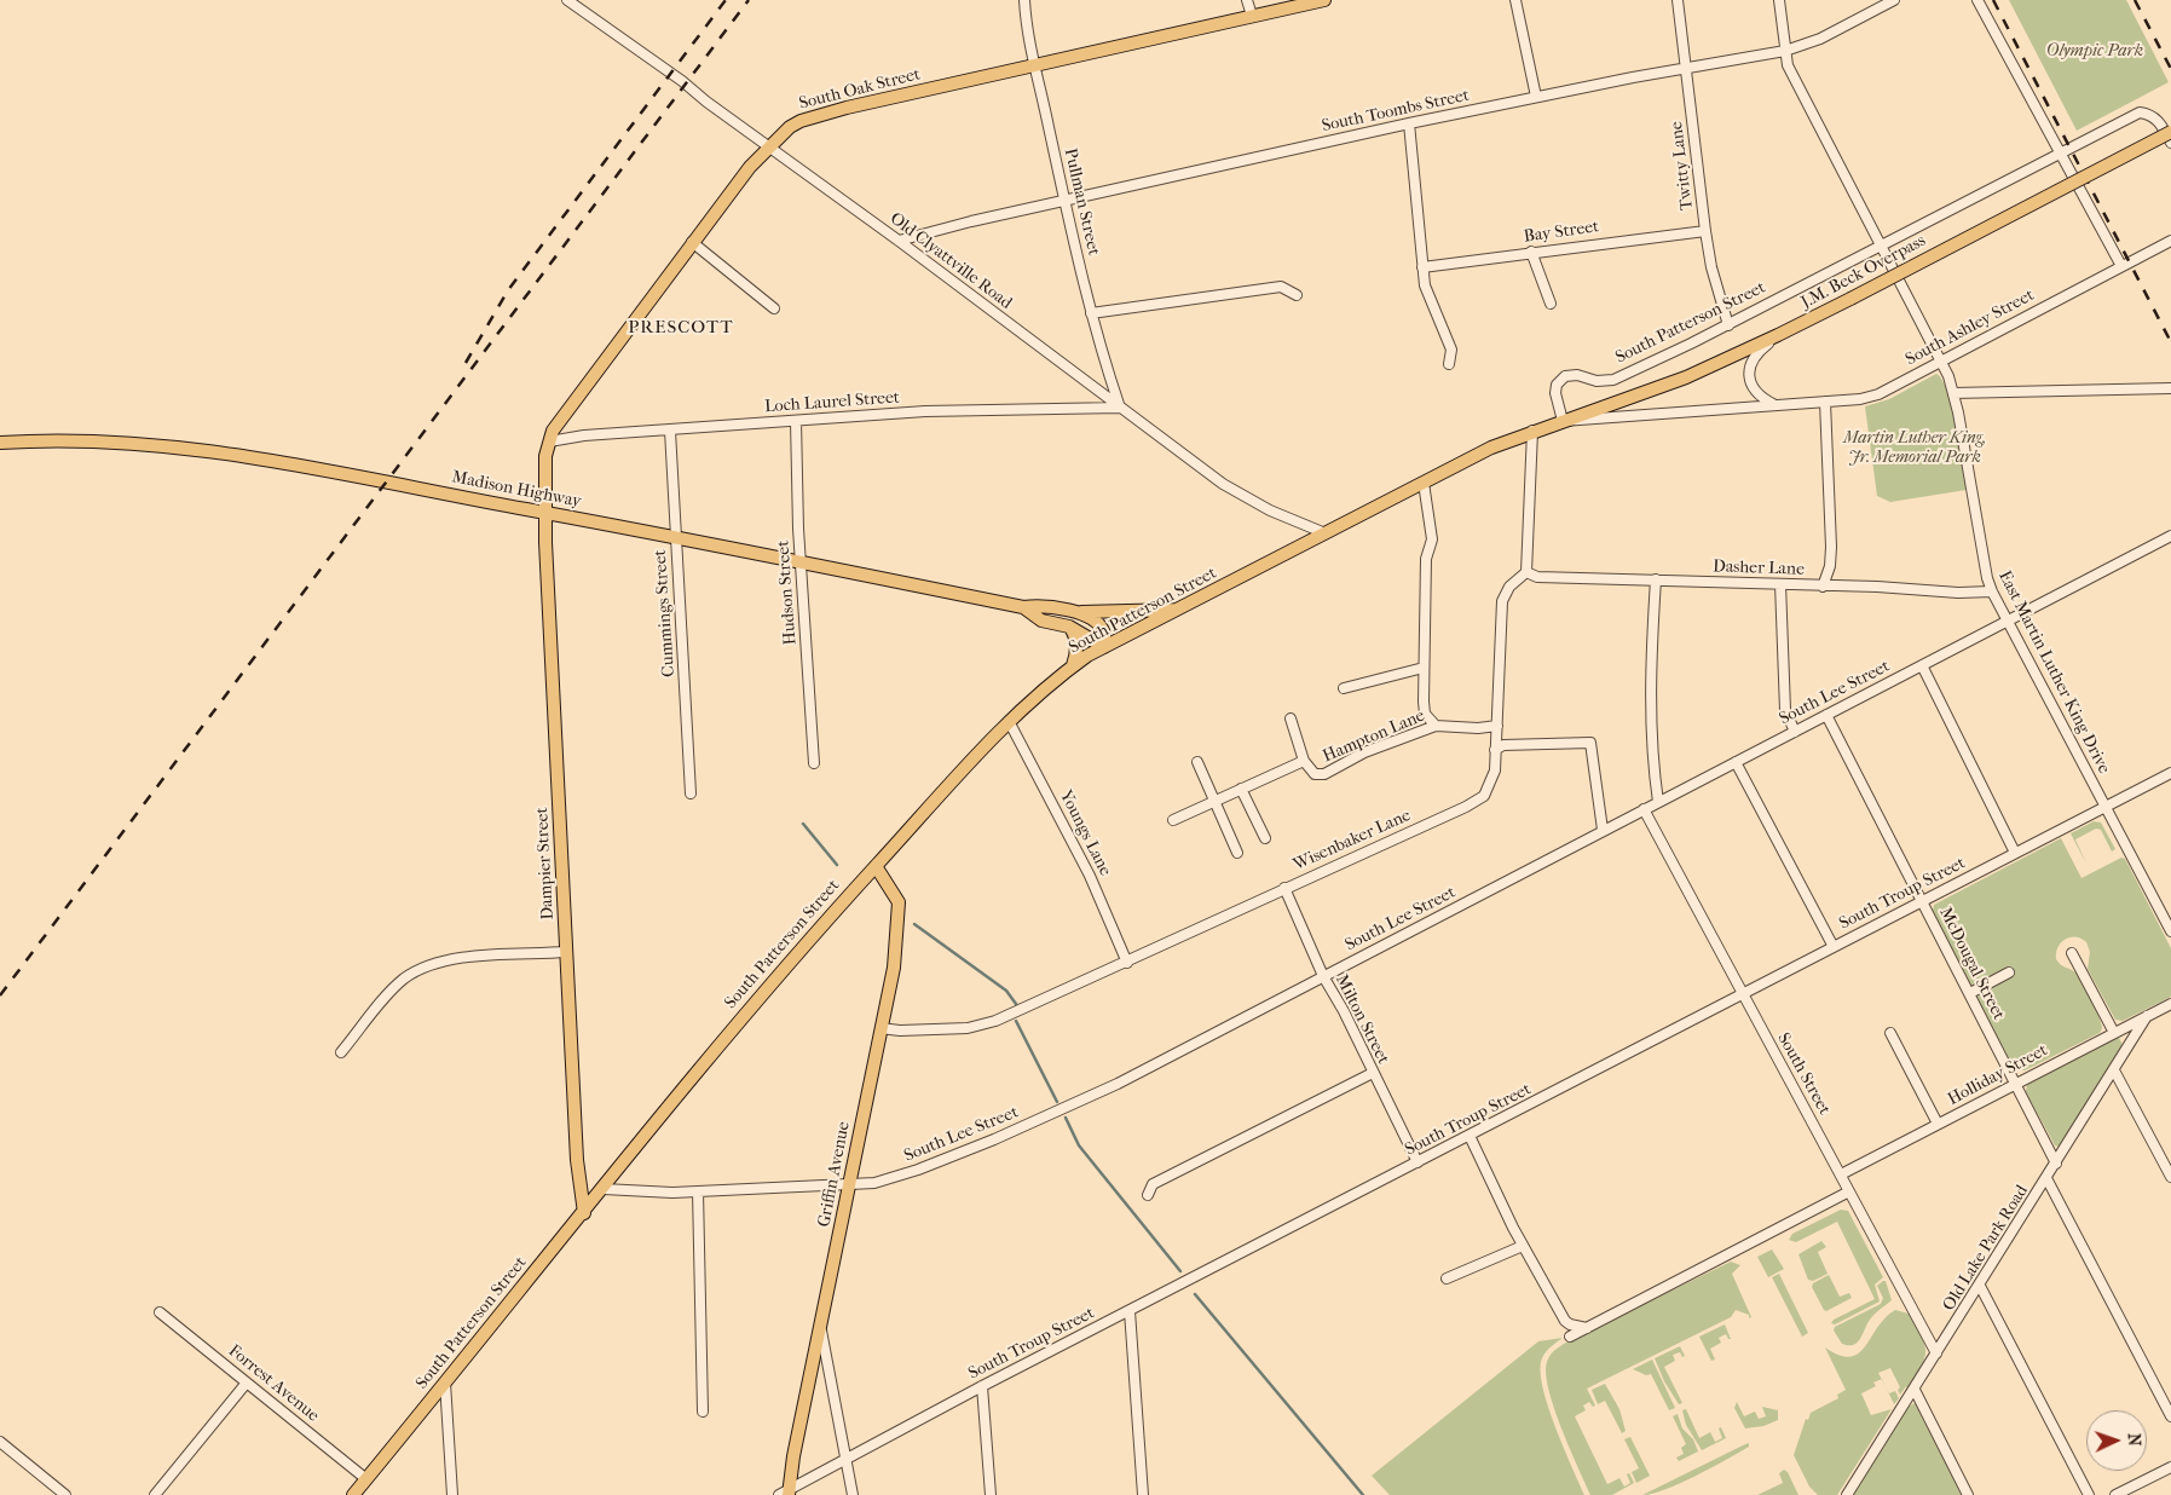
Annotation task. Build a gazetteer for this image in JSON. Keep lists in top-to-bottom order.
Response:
{
  "streets": {
    "main road": [
      "South Oak Street",
      "J.M. Beck Overpass",
      "South Patterson Street",
      "Madison Highway",
      "Dampier Street",
      "Griffin Avenue"
    ],
    "street": [
      "South Toombs Street",
      "Twitty Lane",
      "Pullman Street",
      "Bay Street",
      "Old Clyattville Road",
      "South Ashley Street",
      "Loch Laurel Street",
      "Dasher Lane",
      "Hudson Street",
      "Cummings Street",
      "East Martin Luther King Drive",
      "South Lee Street",
      "Hampton Lane",
      "Youngs Lane",
      "Wisenbaker Lane",
      "South Troup Street",
      "McDougal Street",
      "Milton Street",
      "South Street",
      "Holliday Street",
      "Old Lake Park Road",
      "Forrest Avenue"
    ]
  },
  "crossings": [
    ["South Oak Street", "Pullman Street"],
    ["South Oak Street", "Old Clyattville Road"],
    ["South Oak Street", "Loch Laurel Street"],
    ["South Oak Street", "Madison Highway"],
    ["South Oak Street", "Dampier Street"],
    ["South Toombs Street", "Twitty Lane"],
    ["South Toombs Street", "Pullman Street"],
    ["South Toombs Street", "Old Clyattville Road"],
    ["South Toombs Street", "East Martin Luther King Drive"],
    ["Twitty Lane", "Bay Street"],
    ["Twitty Lane", "South Patterson Street"],
    ["Pullman Street", "Old Clyattville Road"],
    ["Pullman Street", "Loch Laurel Street"],
    ["Old Clyattville Road", "South Patterson Street"],
    ["Old Clyattville Road", "Loch Laurel Street"],
    ["J.M. Beck Overpass", "South Patterson Street"],
    ["J.M. Beck Overpass", "South Ashley Street"],
    ["South Patterson Street", "South Ashley Street"],
    ["South Patterson Street", "Madison Highway"],
    ["South Patterson Street", "East Martin Luther King Drive"],
    ["South Patterson Street", "South Lee Street"],
    ["South Patterson Street", "Youngs Lane"],
    ["South Patterson Street", "Dampier Street"],
    ["South Patterson Street", "Griffin Avenue"],
    ["South Patterson Street", "Forrest Avenue"],
    ["South Ashley Street", "East Martin Luther King Drive"],
    ["Loch Laurel Street", "Hudson Street"],
    ["Loch Laurel Street", "Cummings Street"],
    ["Madison Highway", "Hudson Street"],
    ["Madison Highway", "Cummings Street"],
    ["Madison Highway", "Dampier Street"],
    ["Dasher Lane", "East Martin Luther King Drive"],
    ["Dasher Lane", "Wisenbaker Lane"],
    ["East Martin Luther King Drive", "South Lee Street"],
    ["East Martin Luther King Drive", "South Troup Street"],
    ["South Lee Street", "McDougal Street"],
    ["South Lee Street", "Milton Street"],
    ["South Lee Street", "South Street"],
    ["South Lee Street", "Griffin Avenue"],
    ["Hampton Lane", "Wisenbaker Lane"],
    ["Youngs Lane", "Wisenbaker Lane"],
    ["Wisenbaker Lane", "Milton Street"],
    ["Wisenbaker Lane", "Griffin Avenue"],
    ["South Troup Street", "McDougal Street"],
    ["South Troup Street", "Milton Street"],
    ["South Troup Street", "South Street"],
    ["South Troup Street", "Griffin Avenue"],
    ["McDougal Street", "Holliday Street"],
    ["McDougal Street", "Old Lake Park Road"],
    ["South Street", "Holliday Street"],
    ["South Street", "Old Lake Park Road"],
    ["Holliday Street", "Old Lake Park Road"]
  ],
  "districts": ["PRESCOTT"],
  "parks": ["Olympic Park", "Martin Luther King, Jr. Memorial Park"],
  "north": "right"
}
